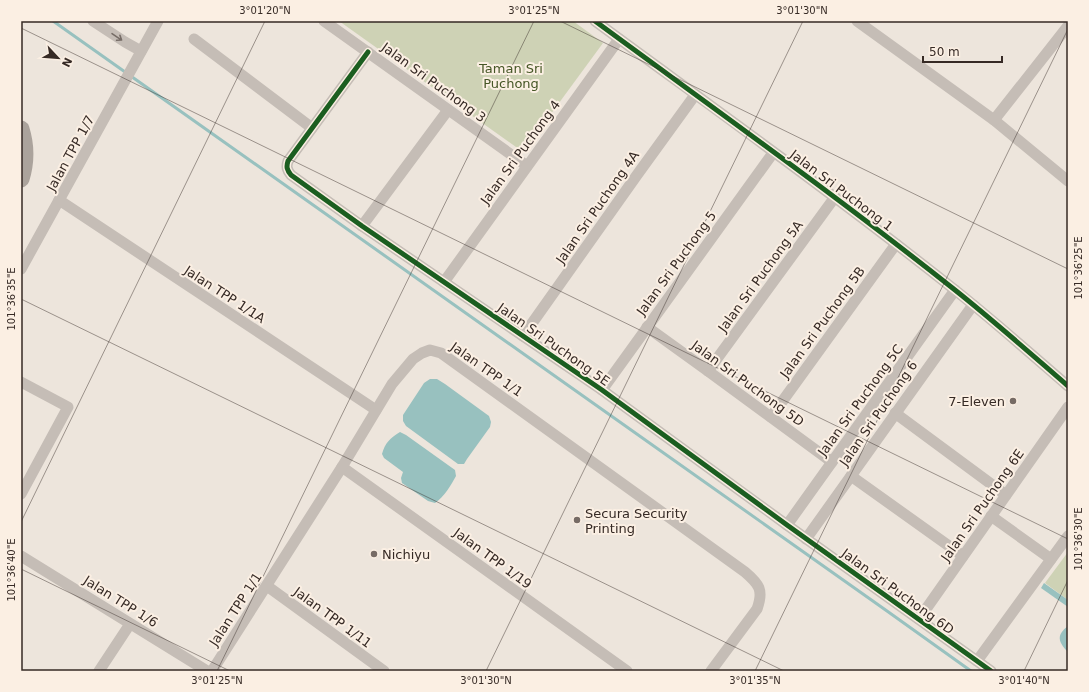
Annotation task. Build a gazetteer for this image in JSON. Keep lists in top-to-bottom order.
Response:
{
  "streets": {
    "street": [
      "Jalan Sri Puchong 3",
      "Jalan Sri Puchong 4",
      "Jalan TPP 1/7",
      "Jalan Sri Puchong 1",
      "Jalan Sri Puchong 4A",
      "Jalan Sri Puchong 5",
      "Jalan Sri Puchong 5A",
      "Jalan TPP 1/1A",
      "Jalan Sri Puchong 5B",
      "Jalan Sri Puchong 5E",
      "Jalan TPP 1/1",
      "Jalan Sri Puchong 5D",
      "Jalan Sri Puchong 5C",
      "Jalan Sri Puchong 6",
      "Jalan Sri Puchong 6E",
      "Jalan TPP 1/19",
      "Jalan Sri Puchong 6D",
      "Jalan TPP 1/6",
      "Jalan TPP 1/11"
    ]
  },
  "crossings": [
    ["Jalan Sri Puchong 3", "Jalan Sri Puchong 4"],
    ["Jalan Sri Puchong 4", "Jalan Sri Puchong 1"],
    ["Jalan Sri Puchong 4", "Jalan Sri Puchong 5E"],
    ["Jalan TPP 1/7", "Jalan TPP 1/1A"],
    ["Jalan Sri Puchong 1", "Jalan Sri Puchong 4A"],
    ["Jalan Sri Puchong 1", "Jalan Sri Puchong 5"],
    ["Jalan Sri Puchong 1", "Jalan Sri Puchong 5A"],
    ["Jalan Sri Puchong 1", "Jalan Sri Puchong 5B"],
    ["Jalan Sri Puchong 1", "Jalan Sri Puchong 5C"],
    ["Jalan Sri Puchong 1", "Jalan Sri Puchong 6"],
    ["Jalan Sri Puchong 4A", "Jalan Sri Puchong 5E"],
    ["Jalan Sri Puchong 5", "Jalan Sri Puchong 5E"],
    ["Jalan Sri Puchong 5", "Jalan Sri Puchong 5D"],
    ["Jalan Sri Puchong 5A", "Jalan Sri Puchong 5D"],
    ["Jalan TPP 1/1A", "Jalan TPP 1/1"],
    ["Jalan Sri Puchong 5B", "Jalan Sri Puchong 5D"],
    ["Jalan Sri Puchong 5E", "Jalan Sri Puchong 5C"],
    ["Jalan Sri Puchong 5E", "Jalan Sri Puchong 6"],
    ["Jalan Sri Puchong 5E", "Jalan Sri Puchong 6D"],
    ["Jalan TPP 1/1", "Jalan TPP 1/19"],
    ["Jalan TPP 1/1", "Jalan TPP 1/11"],
    ["Jalan Sri Puchong 5D", "Jalan Sri Puchong 5C"],
    ["Jalan Sri Puchong 6", "Jalan Sri Puchong 6D"],
    ["Jalan Sri Puchong 6E", "Jalan Sri Puchong 6D"]
  ],
  "parks": ["Taman Sri Puchong"],
  "places": ["7-Eleven", "Secura Security Printing", "Nichiyu"],
  "scale_bar": "50 m",
  "north": "bottom right",
  "coordinates": [
    "3°01'20\"N",
    "3°01'25\"N",
    "3°01'30\"N",
    "101°36'25\"E",
    "101°36'35\"E",
    "101°36'30\"E",
    "101°36'40\"E",
    "3°01'35\"N",
    "3°01'40\"N"
  ]
}
